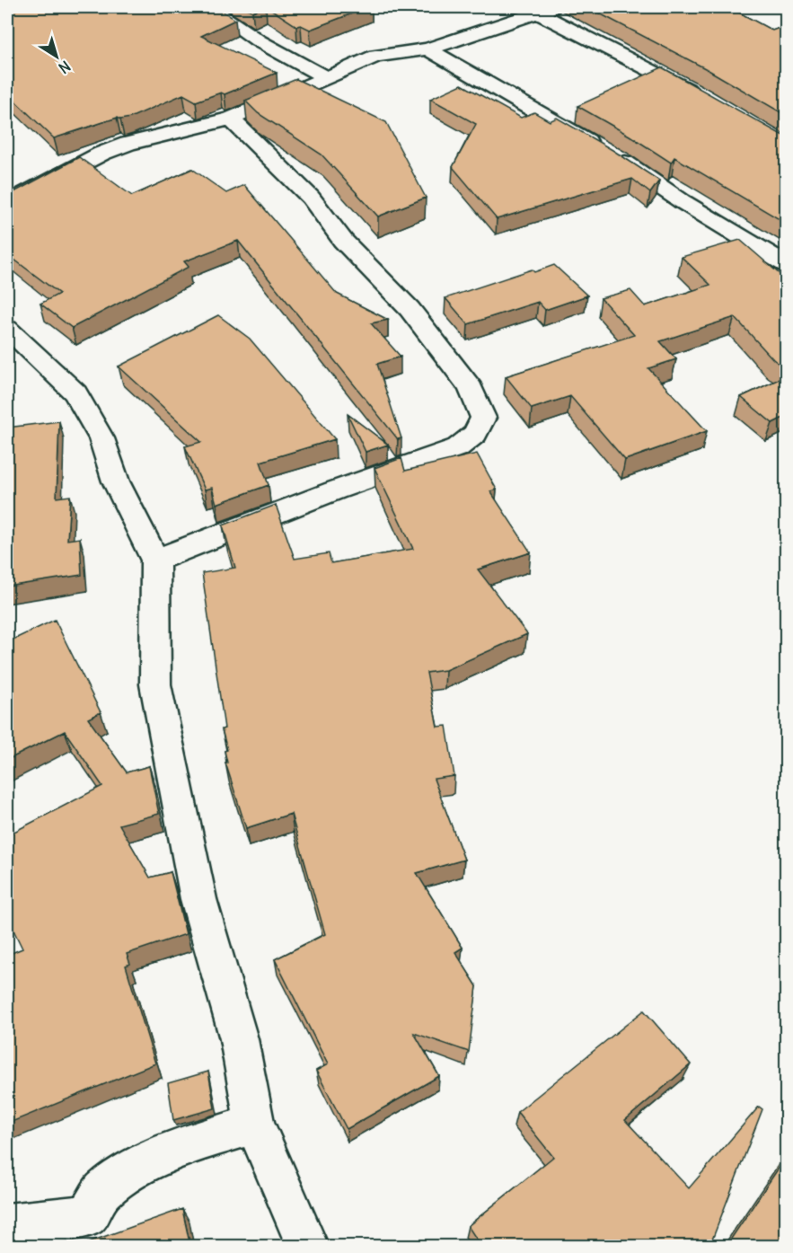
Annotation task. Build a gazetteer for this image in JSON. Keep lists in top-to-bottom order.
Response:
{
  "north": "bottom right"
}
